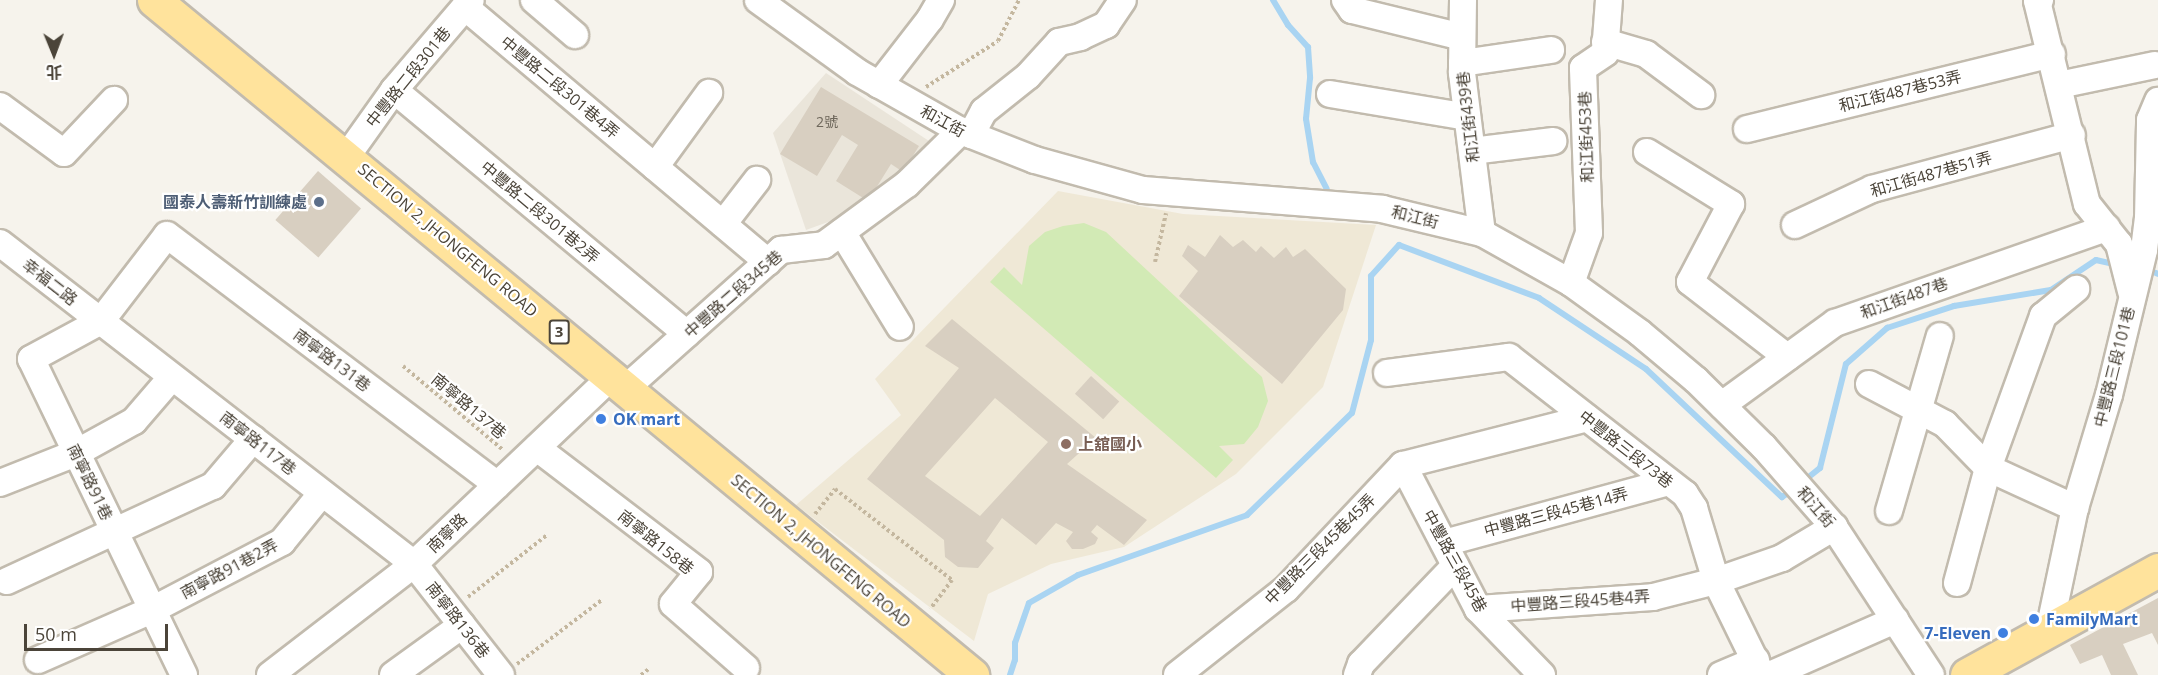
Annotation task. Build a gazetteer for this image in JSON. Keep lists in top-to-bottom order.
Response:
{
  "streets": {
    "main road": ["SECTION 2, JHONGFENG ROAD", "3"],
    "street": [
      "中豐路二段301巷",
      "中豐路二段301巷4弄",
      "和江街487巷53弄",
      "和江街439巷",
      "和江街",
      "和江街453巷",
      "和江街487巷51弄",
      "中豐路二段301巷2弄",
      "幸福二路",
      "中豐路二段345巷",
      "和江街487巷",
      "南寧路131巷",
      "中豐路三段101巷",
      "南寧路117巷",
      "中豐路三段73巷",
      "南寧路91巷",
      "中豐路三段45巷14弄",
      "南寧路",
      "南寧路158巷",
      "中豐路三段45巷45弄",
      "中豐路三段45巷",
      "南寧路91巷2弄",
      "中豐路三段45巷4弄",
      "南寧路136巷"
    ],
    "path": ["南寧路137巷"]
  },
  "crossings": [
    ["中豐路二段301巷", "中豐路二段301巷4弄"],
    ["中豐路二段301巷", "中豐路二段301巷2弄"],
    ["中豐路二段301巷", "SECTION 2, JHONGFENG ROAD"],
    ["中豐路二段301巷4弄", "中豐路二段345巷"],
    ["和江街439巷", "和江街"],
    ["和江街", "和江街453巷"],
    ["和江街", "中豐路二段345巷"],
    ["和江街", "和江街487巷"],
    ["和江街", "中豐路三段45巷4弄"],
    ["中豐路二段301巷2弄", "中豐路二段345巷"],
    ["SECTION 2, JHONGFENG ROAD", "中豐路二段345巷"],
    ["SECTION 2, JHONGFENG ROAD", "南寧路"],
    ["幸福二路", "南寧路131巷"],
    ["幸福二路", "南寧路117巷"],
    ["幸福二路", "南寧路91巷"],
    ["中豐路二段345巷", "南寧路"],
    ["南寧路131巷", "南寧路117巷"],
    ["南寧路131巷", "南寧路91巷"],
    ["南寧路131巷", "南寧路"],
    ["南寧路137巷", "南寧路"],
    ["南寧路137巷", "南寧路158巷"],
    ["南寧路117巷", "南寧路91巷"],
    ["南寧路117巷", "南寧路"],
    ["南寧路117巷", "南寧路91巷2弄"],
    ["南寧路117巷", "南寧路136巷"],
    ["中豐路三段73巷", "中豐路三段45巷14弄"],
    ["中豐路三段73巷", "中豐路三段45巷4弄"],
    ["南寧路91巷", "南寧路91巷2弄"],
    ["中豐路三段45巷14弄", "中豐路三段45巷"],
    ["南寧路", "南寧路158巷"],
    ["南寧路", "南寧路136巷"],
    ["中豐路三段45巷45弄", "中豐路三段45巷"],
    ["中豐路三段45巷", "中豐路三段45巷4弄"]
  ],
  "places": [
    "國泰人壽新竹訓練處",
    "OK mart",
    "上舘國小",
    "FamilyMart",
    "7-Eleven"
  ],
  "house_numbers": ["2號"],
  "scale_bar": "50 m",
  "north": "bottom"
}
